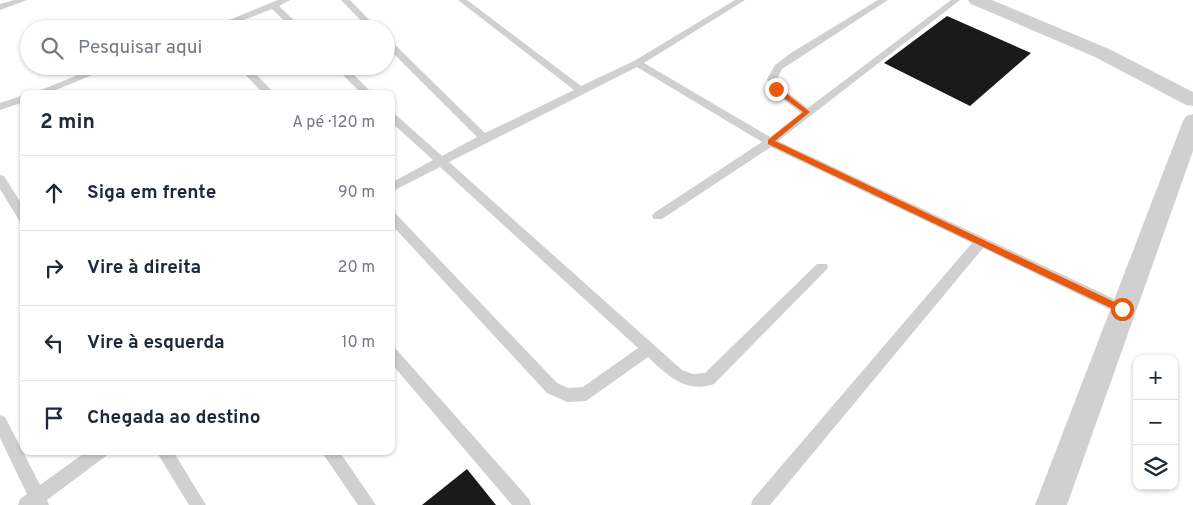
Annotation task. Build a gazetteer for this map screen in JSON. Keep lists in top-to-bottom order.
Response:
{
  "page": {
    "search": "Pesquisar aqui",
    "heading": ["2 min", "A pé · 120 m"],
    "list": [
      ["Siga em frente", "90 m"],
      ["Vire à direita", "20 m"],
      ["Vire à esquerda", "10 m"],
      "Chegada ao destino"
    ],
    "map_buttons": ["+", "−"]
  }
}
